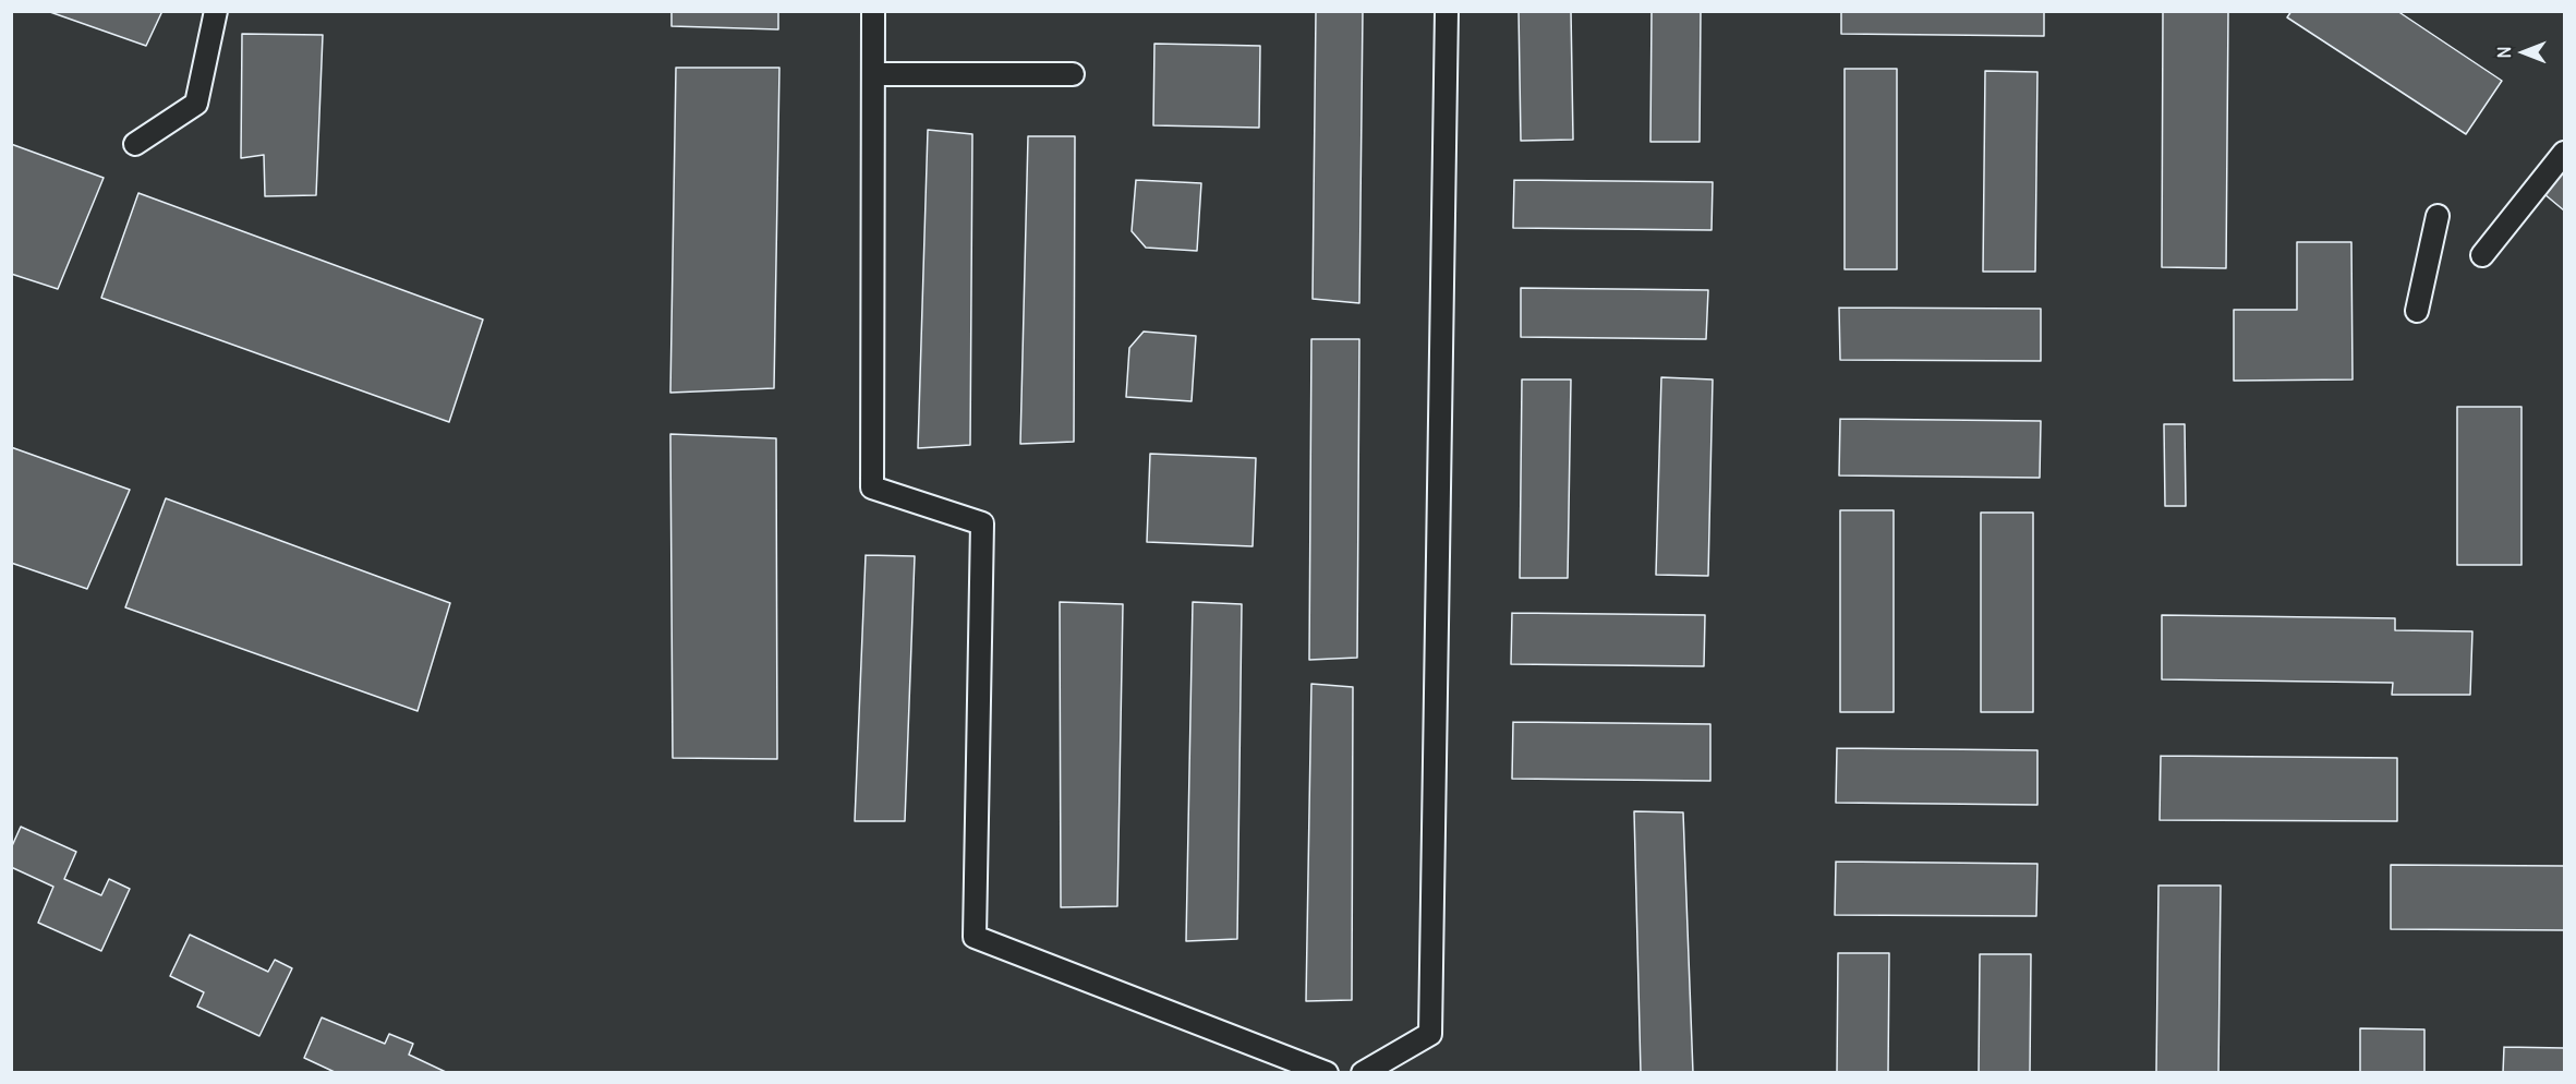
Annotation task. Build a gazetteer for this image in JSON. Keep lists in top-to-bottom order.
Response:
{
  "north": "left"
}
